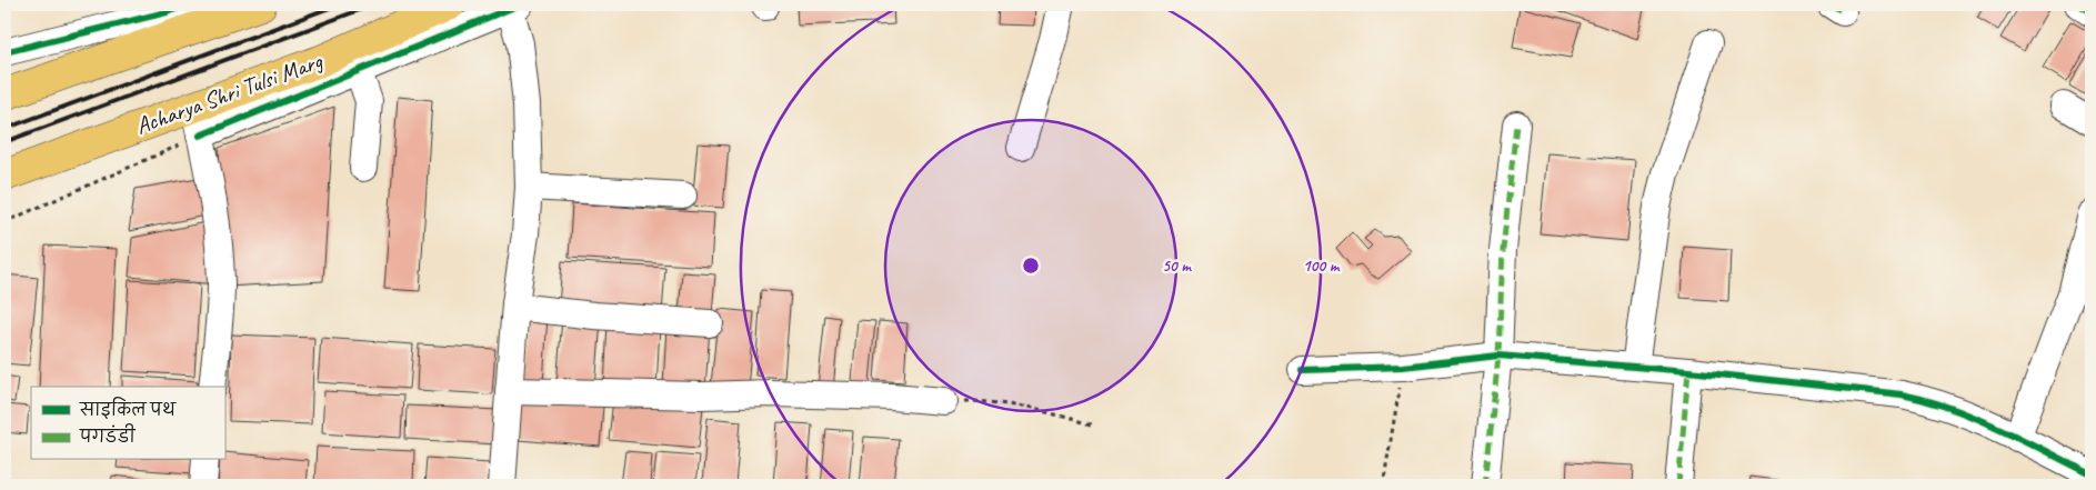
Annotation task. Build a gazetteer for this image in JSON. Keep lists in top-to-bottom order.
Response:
{
  "streets": {
    "highway": ["Acharya Shri Tulsi Marg"]
  },
  "legend": ["साइकिल पथ", "पगडंडी"],
  "rings": ["50 m", "100 m"]
}
